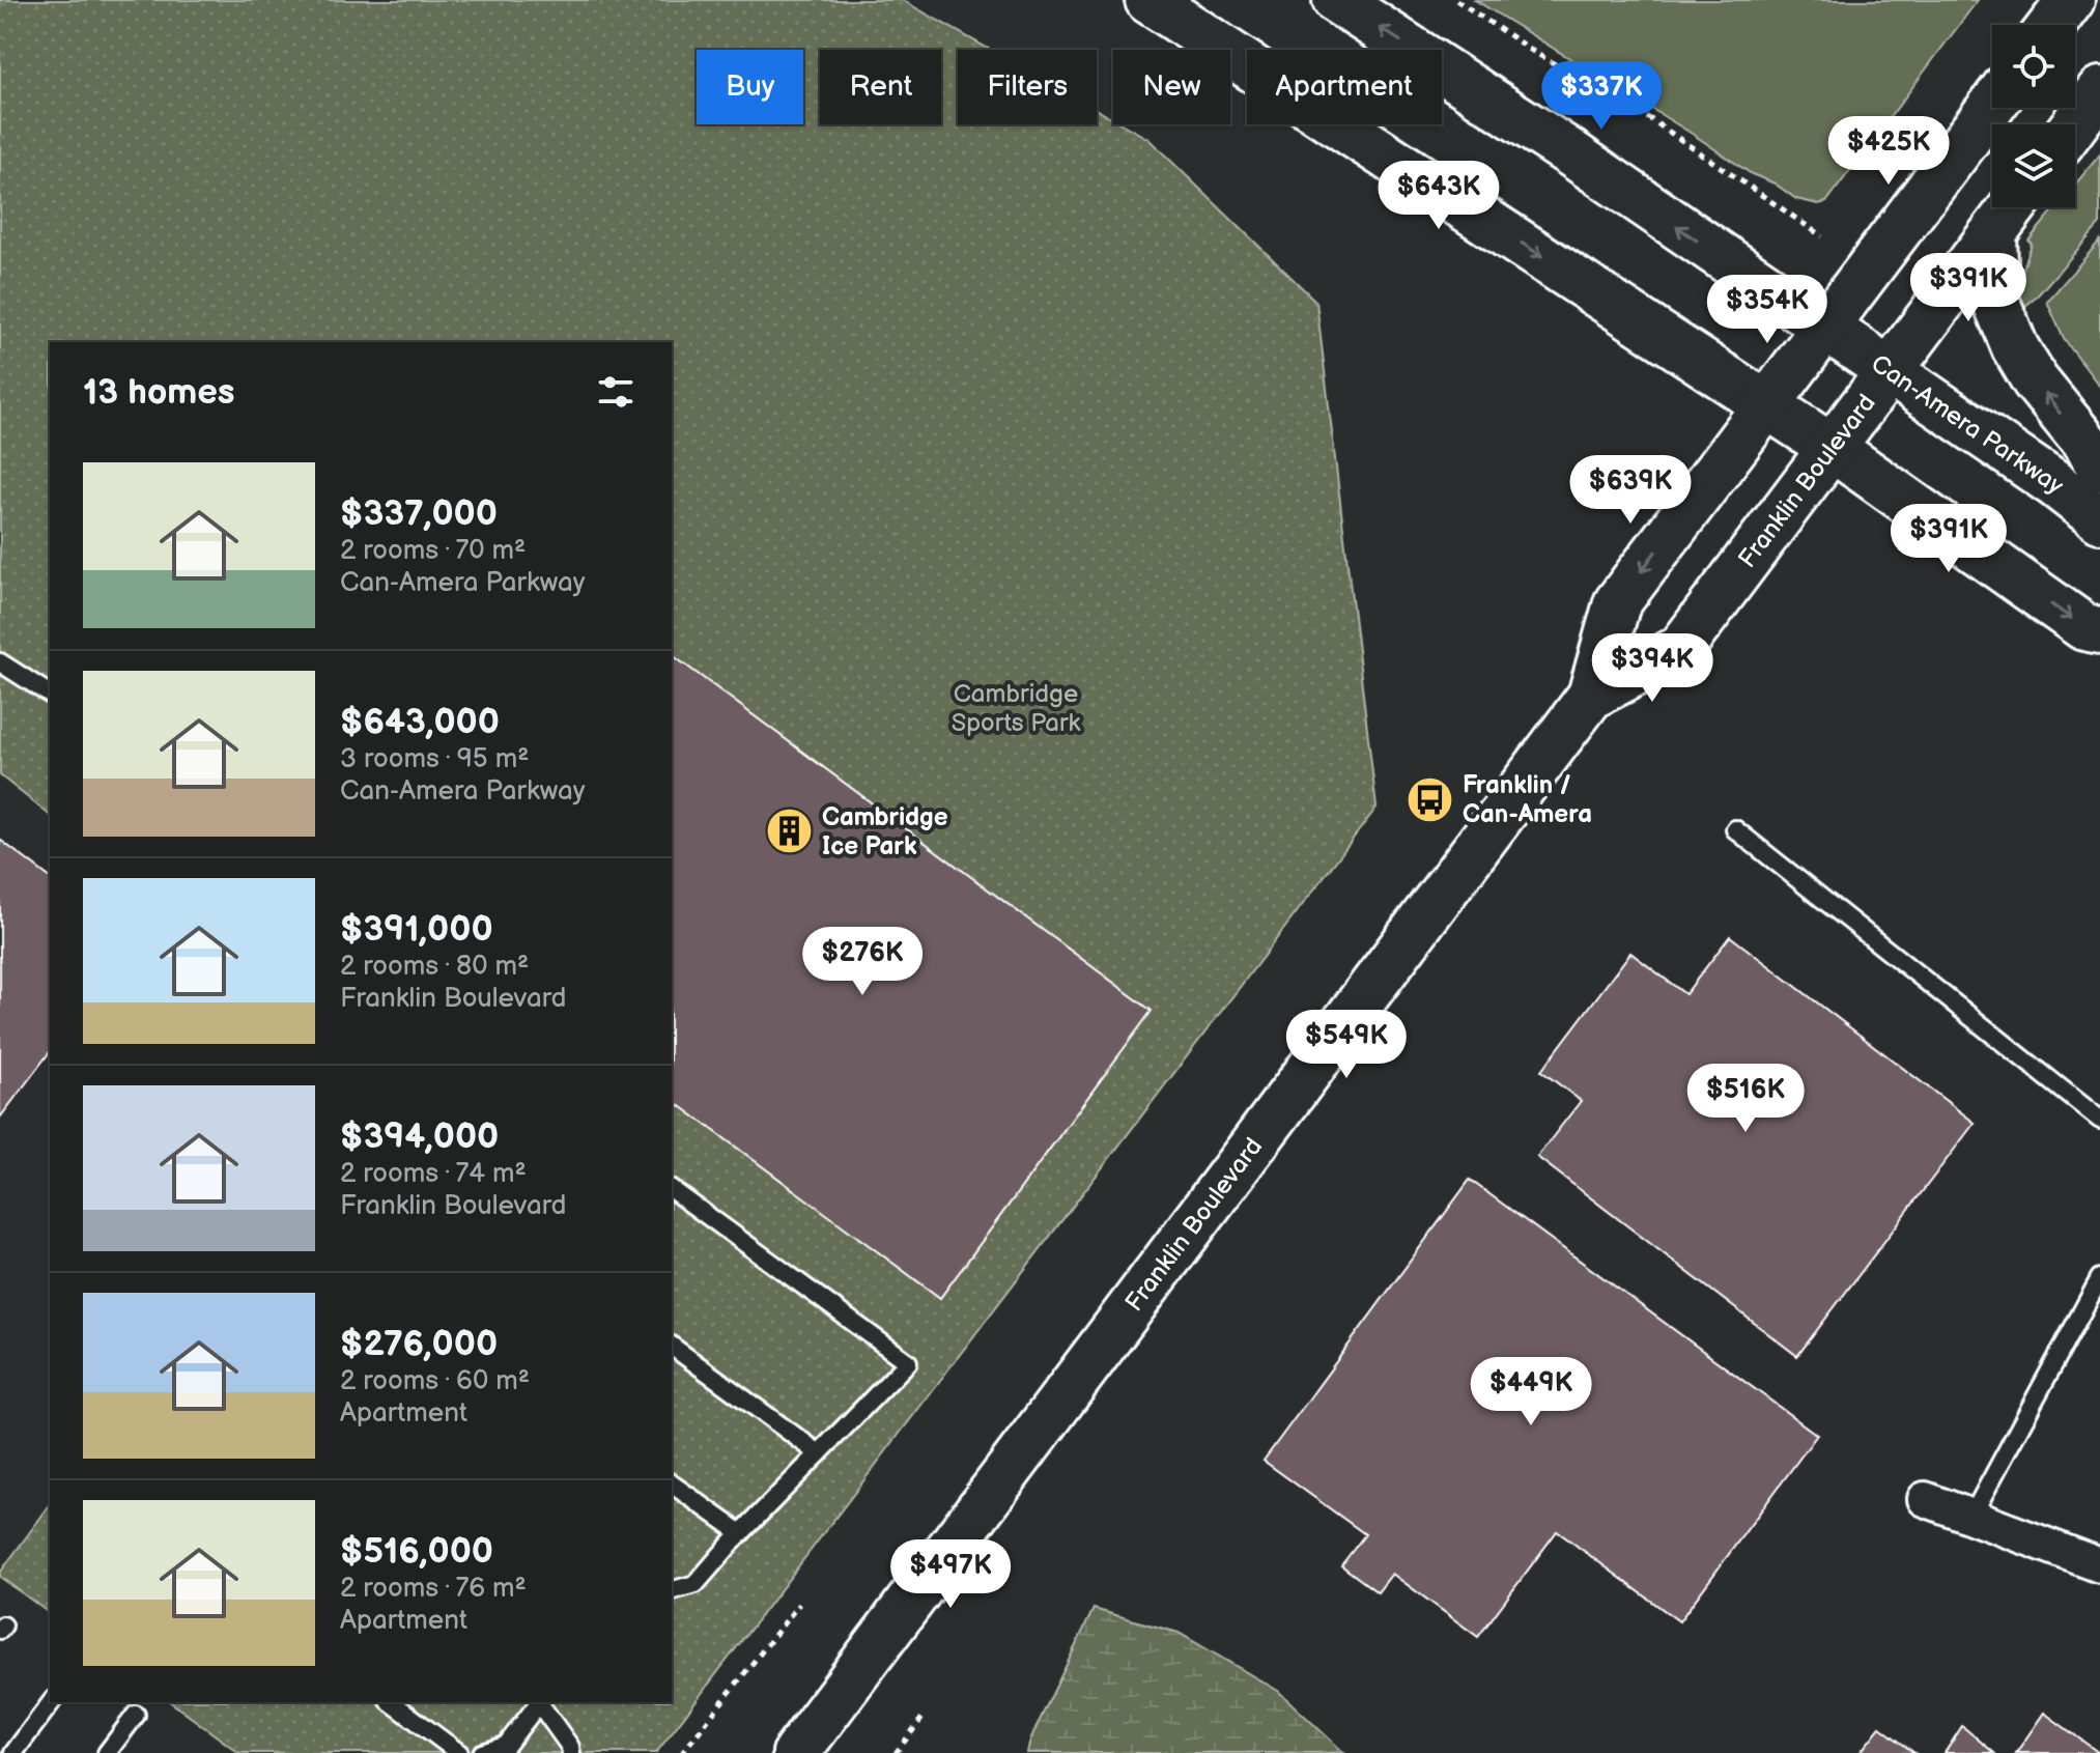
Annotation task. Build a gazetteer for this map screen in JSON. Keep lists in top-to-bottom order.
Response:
{
  "streets": {
    "main road": ["Can-Amera Parkway", "Franklin Boulevard"]
  },
  "crossings": [
    ["Can-Amera Parkway", "Franklin Boulevard"]
  ],
  "parks": ["Cambridge Sports Park"],
  "places": {
    "bus stop": ["Franklin / Can-Amera"],
    "building": ["Cambridge Ice Park"]
  },
  "page": {
    "chip": [
      "Buy",
      "Rent",
      "Filters",
      "New",
      "Apartment"
    ],
    "price": [
      "$337K",
      "$425K",
      "$643K",
      "$391K",
      "$354K",
      "$639K",
      "$391K",
      "$394K",
      "$276K",
      "$549K",
      "$516K",
      "$449K",
      "$497K"
    ],
    "heading": "13 homes",
    "list": [
      {
        "name": "$337,000",
        "note": "2 rooms · 70 m² · Can-Amera Parkway"
      },
      {
        "name": "$643,000",
        "note": "3 rooms · 95 m² · Can-Amera Parkway"
      },
      {
        "name": "$391,000",
        "note": "2 rooms · 80 m² · Franklin Boulevard"
      },
      {
        "name": "$394,000",
        "note": "2 rooms · 74 m² · Franklin Boulevard"
      },
      {
        "name": "$276,000",
        "note": "2 rooms · 60 m² · Apartment"
      },
      {
        "name": "$516,000",
        "note": "2 rooms · 76 m² · Apartment"
      }
    ]
  }
}
